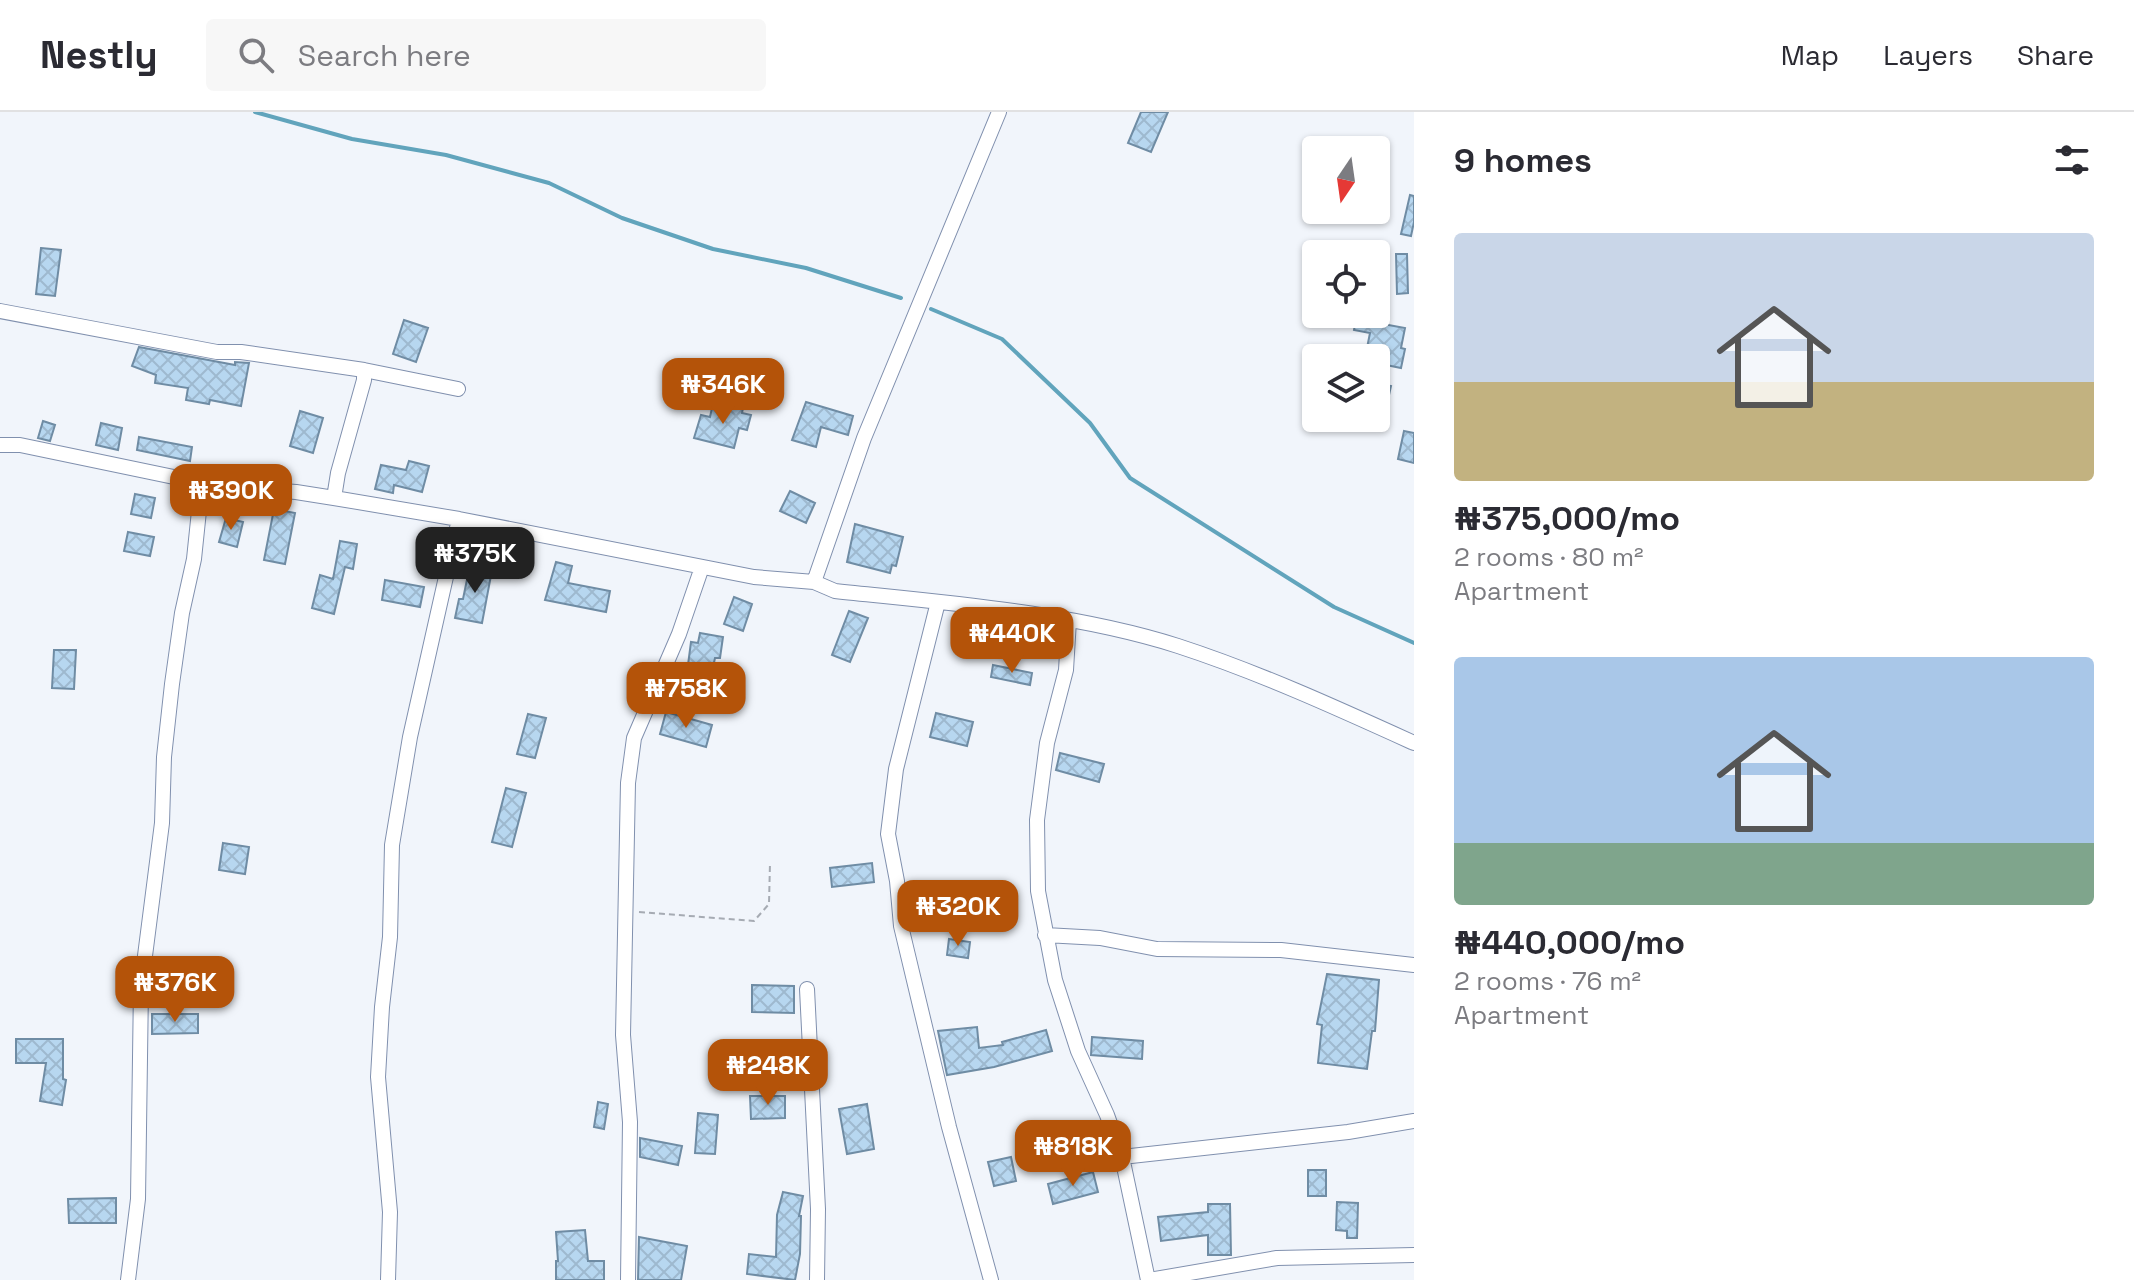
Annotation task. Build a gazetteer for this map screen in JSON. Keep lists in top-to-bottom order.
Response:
{
  "north": "bottom",
  "page": {
    "header": "Nestly",
    "search": "Search here",
    "nav": ["Map", "Layers", "Share"],
    "heading": "9 homes",
    "list": [
      {
        "name": "₦375,000/mo",
        "note": "2 rooms · 80 m² · Apartment"
      },
      {
        "name": "₦440,000/mo",
        "note": "2 rooms · 76 m² · Apartment"
      }
    ],
    "price": [
      "₦346K",
      "₦390K",
      "₦375K",
      "₦440K",
      "₦758K",
      "₦320K",
      "₦376K",
      "₦248K",
      "₦818K"
    ]
  }
}
